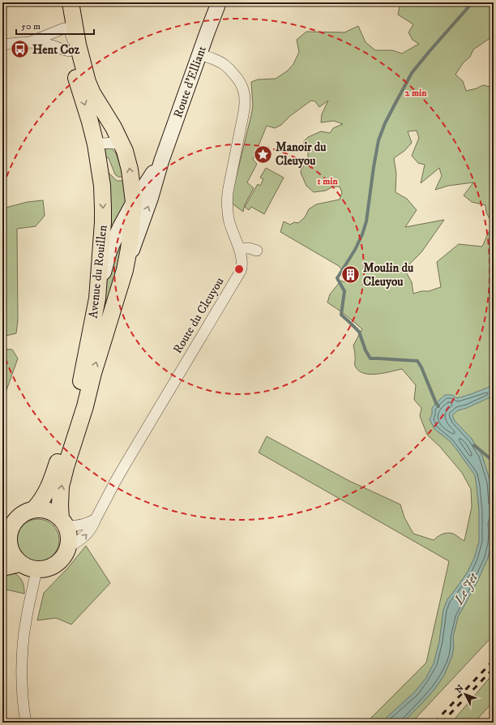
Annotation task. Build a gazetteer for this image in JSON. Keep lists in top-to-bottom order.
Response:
{
  "streets": {
    "main road": ["Avenue du Rouillen"],
    "street": ["Route d'Elliant", "Route du Cleuyou"]
  },
  "crossings": [
    ["Route d'Elliant", "Avenue du Rouillen"],
    ["Route d'Elliant", "Route du Cleuyou"],
    ["Avenue du Rouillen", "Route du Cleuyou"]
  ],
  "water": ["Le Jet"],
  "places": {
    "bus stop": ["Hent Coz"],
    "place": ["Manoir du Cleuyou"],
    "building": ["Moulin du Cleuyou"]
  },
  "scale_bar": "50 m",
  "north": "top left",
  "rings": ["2 min", "1 min"]
}
